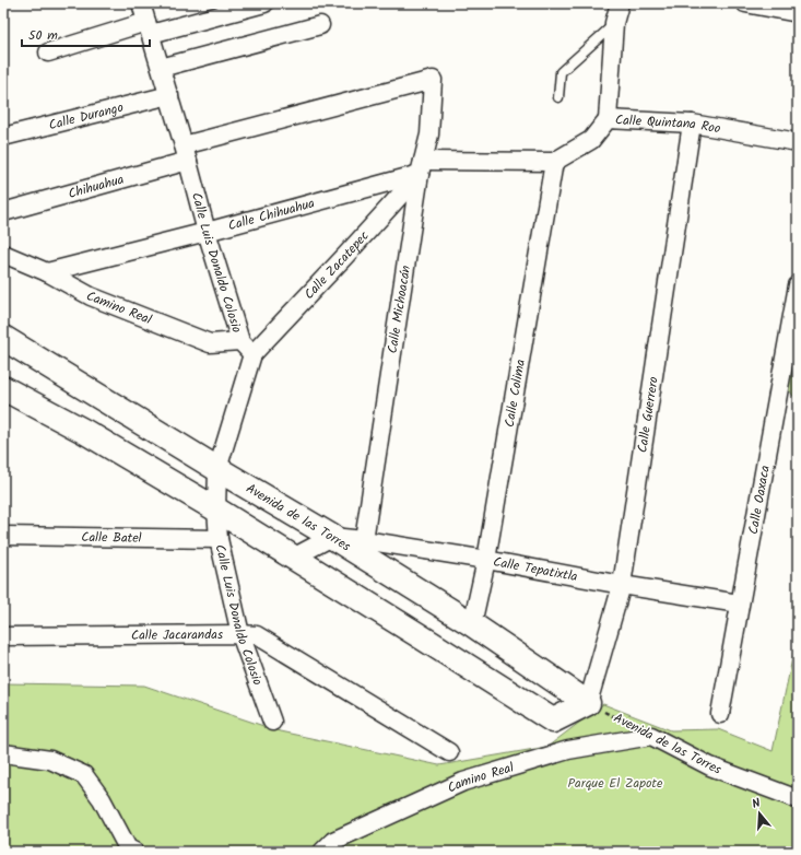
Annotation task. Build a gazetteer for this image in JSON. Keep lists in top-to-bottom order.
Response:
{
  "streets": {
    "street": [
      "Calle Durango",
      "Calle Quintana Roo",
      "Chihuahua",
      "Calle Chihuahua",
      "Calle Luis Donaldo Colosio",
      "Calle Zacatepec",
      "Camino Real",
      "Calle Michoacán",
      "Calle Colima",
      "Calle Guerrero",
      "Calle Oaxaca",
      "Avenida de las Torres",
      "Calle Batel",
      "Calle Tepatixtla",
      "Calle Jacarandas"
    ]
  },
  "crossings": [
    ["Calle Durango", "Calle Luis Donaldo Colosio"],
    ["Calle Quintana Roo", "Calle Colima"],
    ["Calle Quintana Roo", "Calle Guerrero"],
    ["Chihuahua", "Calle Luis Donaldo Colosio"],
    ["Chihuahua", "Calle Michoacán"],
    ["Calle Chihuahua", "Calle Luis Donaldo Colosio"],
    ["Calle Chihuahua", "Calle Zacatepec"],
    ["Calle Chihuahua", "Camino Real"],
    ["Calle Chihuahua", "Calle Michoacán"],
    ["Calle Luis Donaldo Colosio", "Calle Zacatepec"],
    ["Calle Luis Donaldo Colosio", "Camino Real"],
    ["Calle Luis Donaldo Colosio", "Calle Michoacán"],
    ["Calle Luis Donaldo Colosio", "Avenida de las Torres"],
    ["Calle Luis Donaldo Colosio", "Calle Batel"],
    ["Calle Luis Donaldo Colosio", "Calle Jacarandas"],
    ["Calle Zacatepec", "Camino Real"],
    ["Calle Zacatepec", "Calle Michoacán"],
    ["Camino Real", "Avenida de las Torres"],
    ["Calle Michoacán", "Calle Tepatixtla"],
    ["Calle Colima", "Avenida de las Torres"],
    ["Calle Colima", "Calle Tepatixtla"],
    ["Calle Guerrero", "Avenida de las Torres"],
    ["Calle Guerrero", "Calle Tepatixtla"],
    ["Calle Oaxaca", "Calle Tepatixtla"],
    ["Avenida de las Torres", "Calle Tepatixtla"]
  ],
  "parks": ["Parque El Zapote"],
  "scale_bar": "50 m",
  "north": "top"
}
